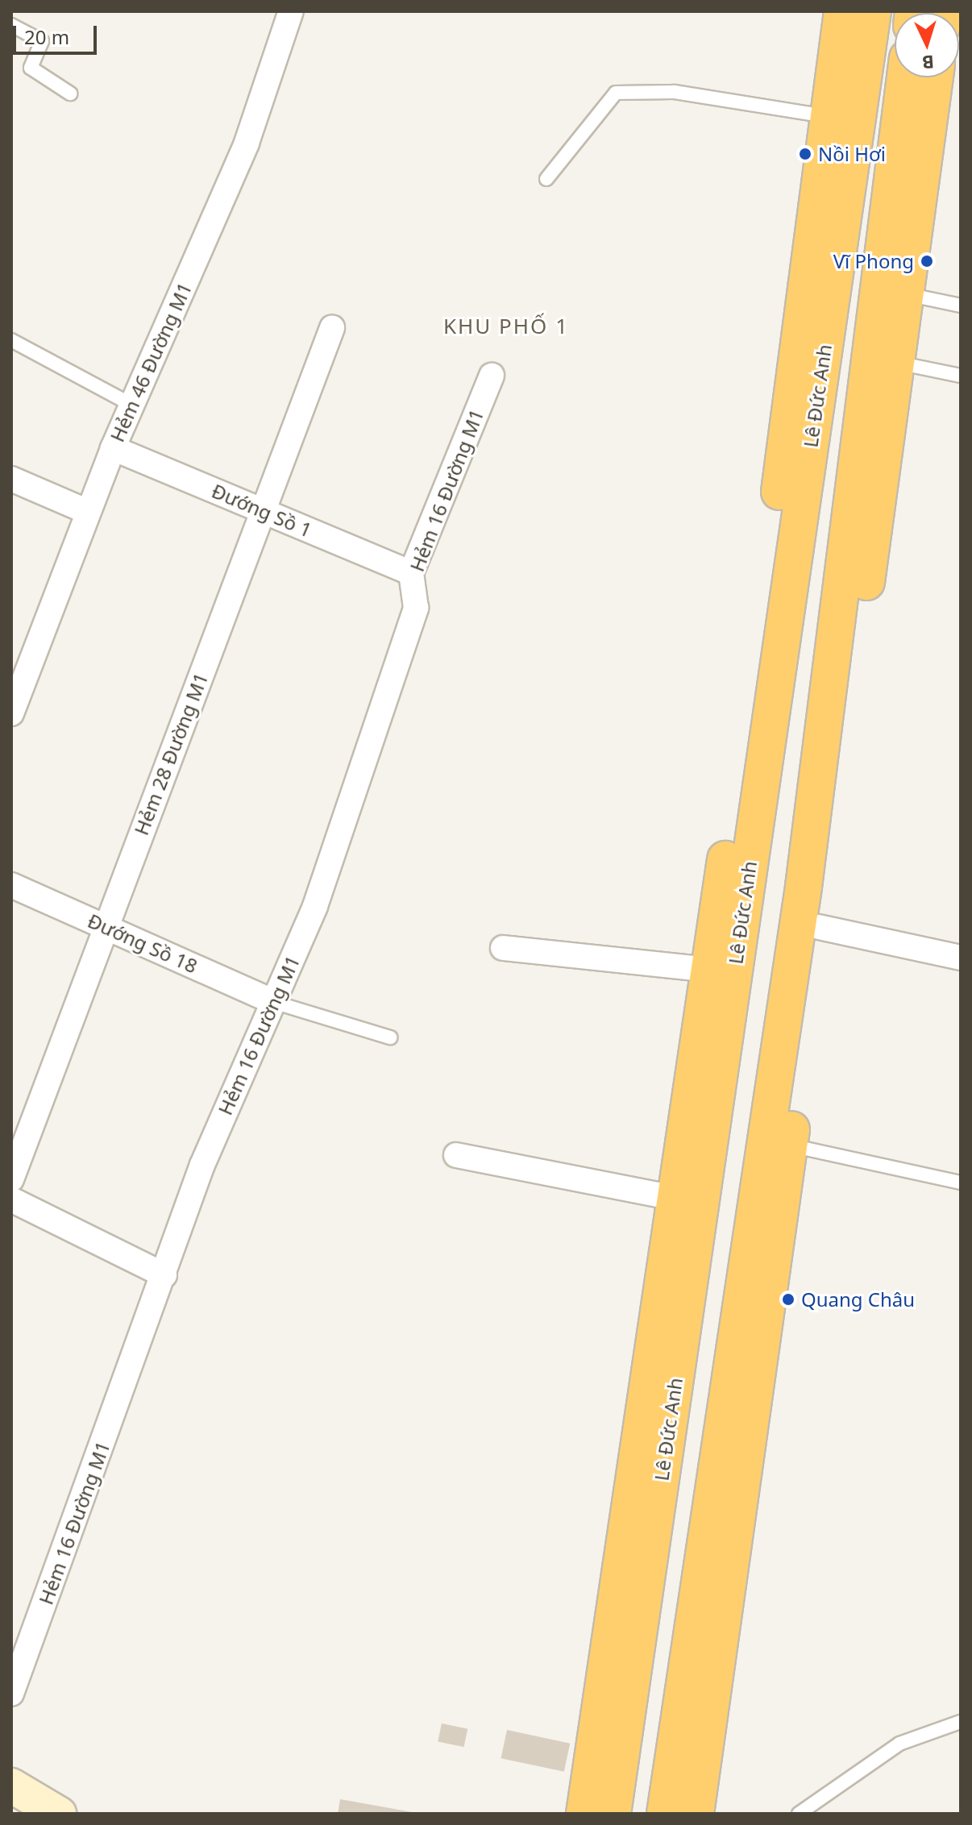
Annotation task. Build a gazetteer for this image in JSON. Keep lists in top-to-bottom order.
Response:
{
  "streets": {
    "highway": ["Lê Đức Anh"],
    "street": [
      "Hẻm 46 Đường M1",
      "Hẻm 16 Đường M1",
      "Đướng Sồ 1",
      "Hẻm 28 Đường M1",
      "Đướng Sồ 18"
    ]
  },
  "crossings": [
    ["Hẻm 46 Đường M1", "Đướng Sồ 1"],
    ["Hẻm 16 Đường M1", "Đướng Sồ 1"],
    ["Hẻm 16 Đường M1", "Đướng Sồ 18"],
    ["Đướng Sồ 1", "Hẻm 28 Đường M1"],
    ["Hẻm 28 Đường M1", "Đướng Sồ 18"]
  ],
  "districts": ["KHU PHỐ 1"],
  "places": ["Nồi Hơi", "Vĩ Phong", "Quang Châu"],
  "scale_bar": "20 m",
  "north": "bottom"
}
